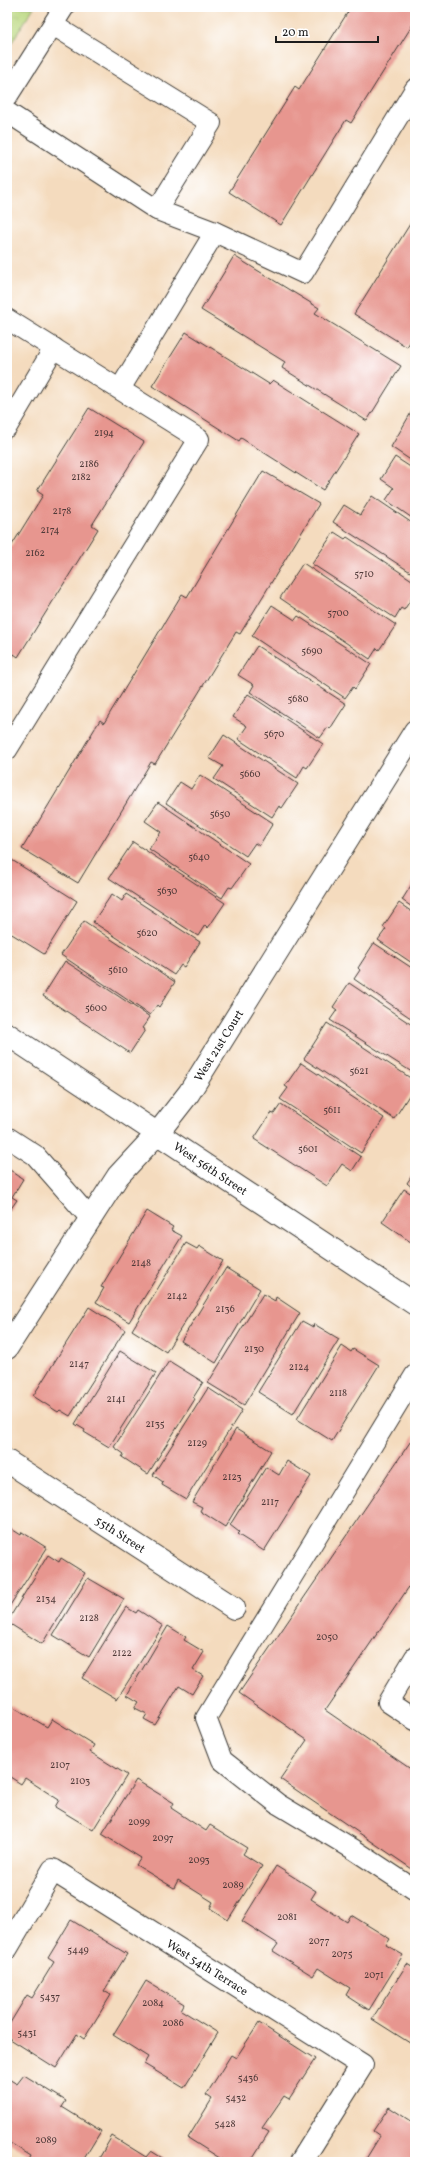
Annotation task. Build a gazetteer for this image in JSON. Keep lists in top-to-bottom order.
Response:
{
  "streets": {
    "street": [
      "West 21st Court",
      "West 56th Street",
      "55th Street",
      "West 54th Terrace"
    ]
  },
  "crossings": [
    ["West 21st Court", "West 56th Street"]
  ],
  "house_numbers": [
    "2194",
    "2186",
    "2182",
    "2178",
    "2174",
    "2162",
    "5710",
    "5700",
    "5690",
    "5680",
    "5670",
    "5660",
    "5650",
    "5640",
    "5630",
    "5620",
    "5610",
    "5600",
    "5621",
    "5611",
    "5601",
    "2148",
    "2142",
    "2136",
    "2130",
    "2147",
    "2124",
    "2118",
    "2141",
    "2135",
    "2129",
    "2123",
    "2117",
    "2134",
    "2128",
    "2050",
    "2122",
    "2107",
    "2103",
    "2099",
    "2097",
    "2093",
    "2089",
    "2081",
    "2077",
    "5449",
    "2075",
    "2071",
    "5437",
    "2084",
    "2086",
    "5431",
    "5436",
    "5432",
    "5428",
    "2089"
  ],
  "scale_bar": "20 m"
}
